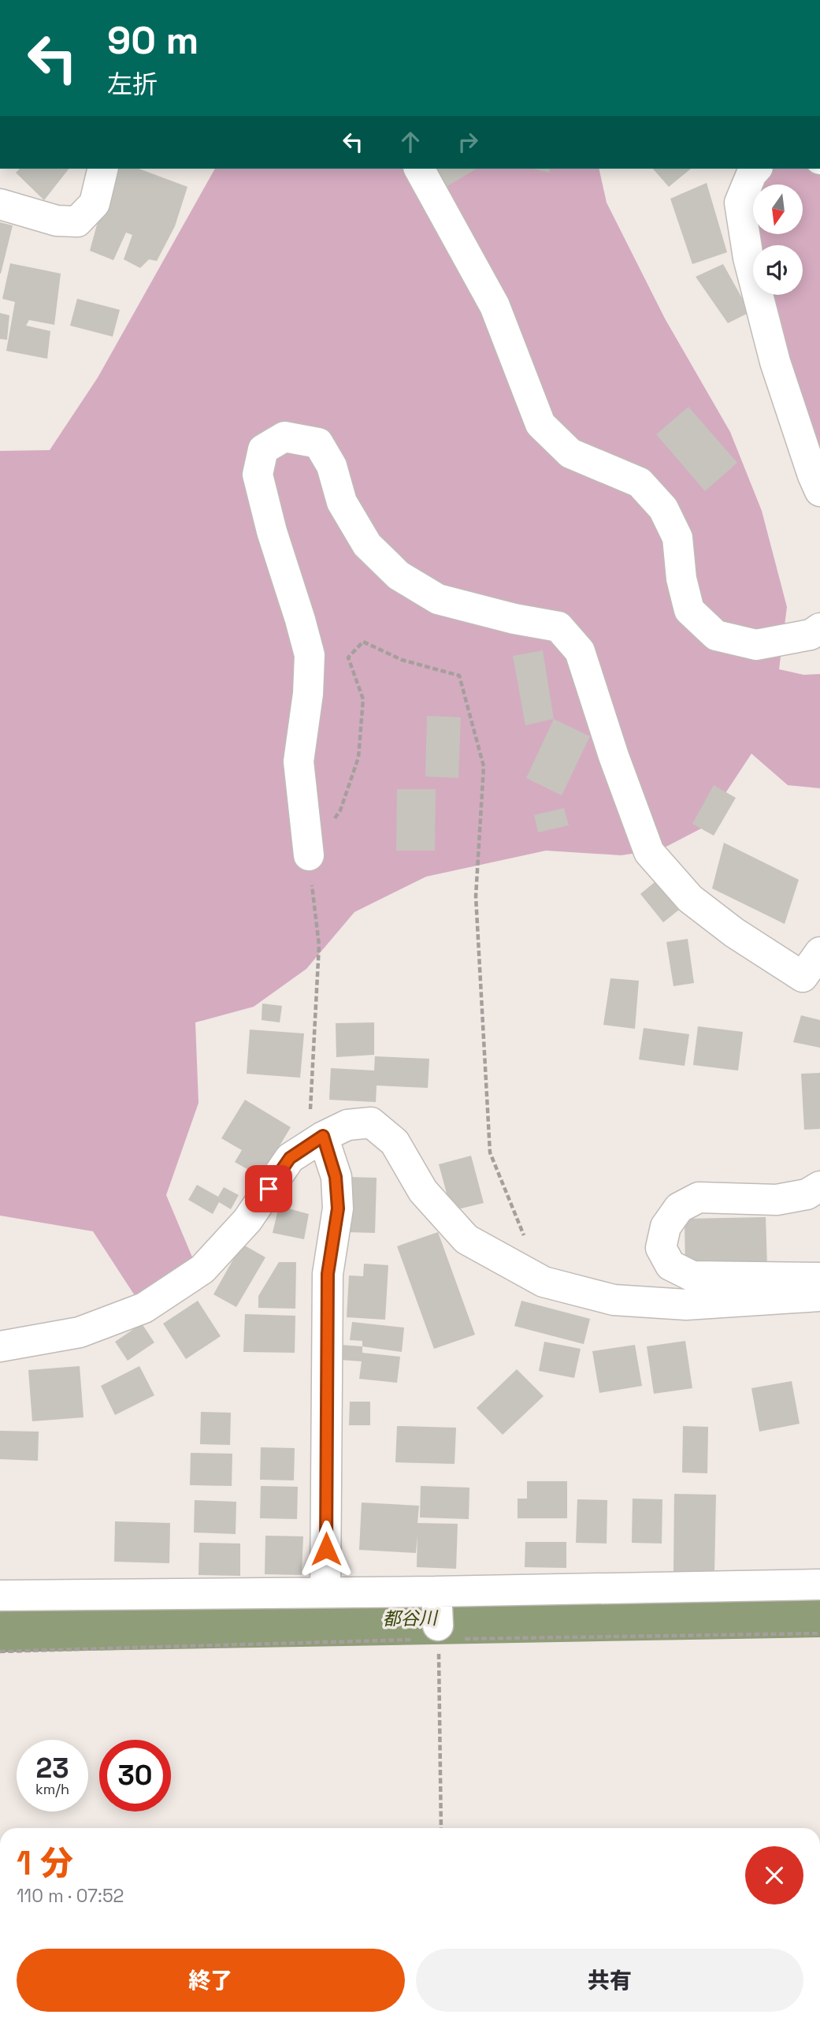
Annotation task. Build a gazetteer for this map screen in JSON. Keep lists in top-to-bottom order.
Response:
{
  "water": ["都谷川"],
  "north": "bottom",
  "page": {
    "turn": ["90 m", "左折"],
    "speed": "23 km/h",
    "limit": "30",
    "heading": ["1 分", "110 m · 07:52"],
    "buttons": ["終了", "共有"]
  }
}
